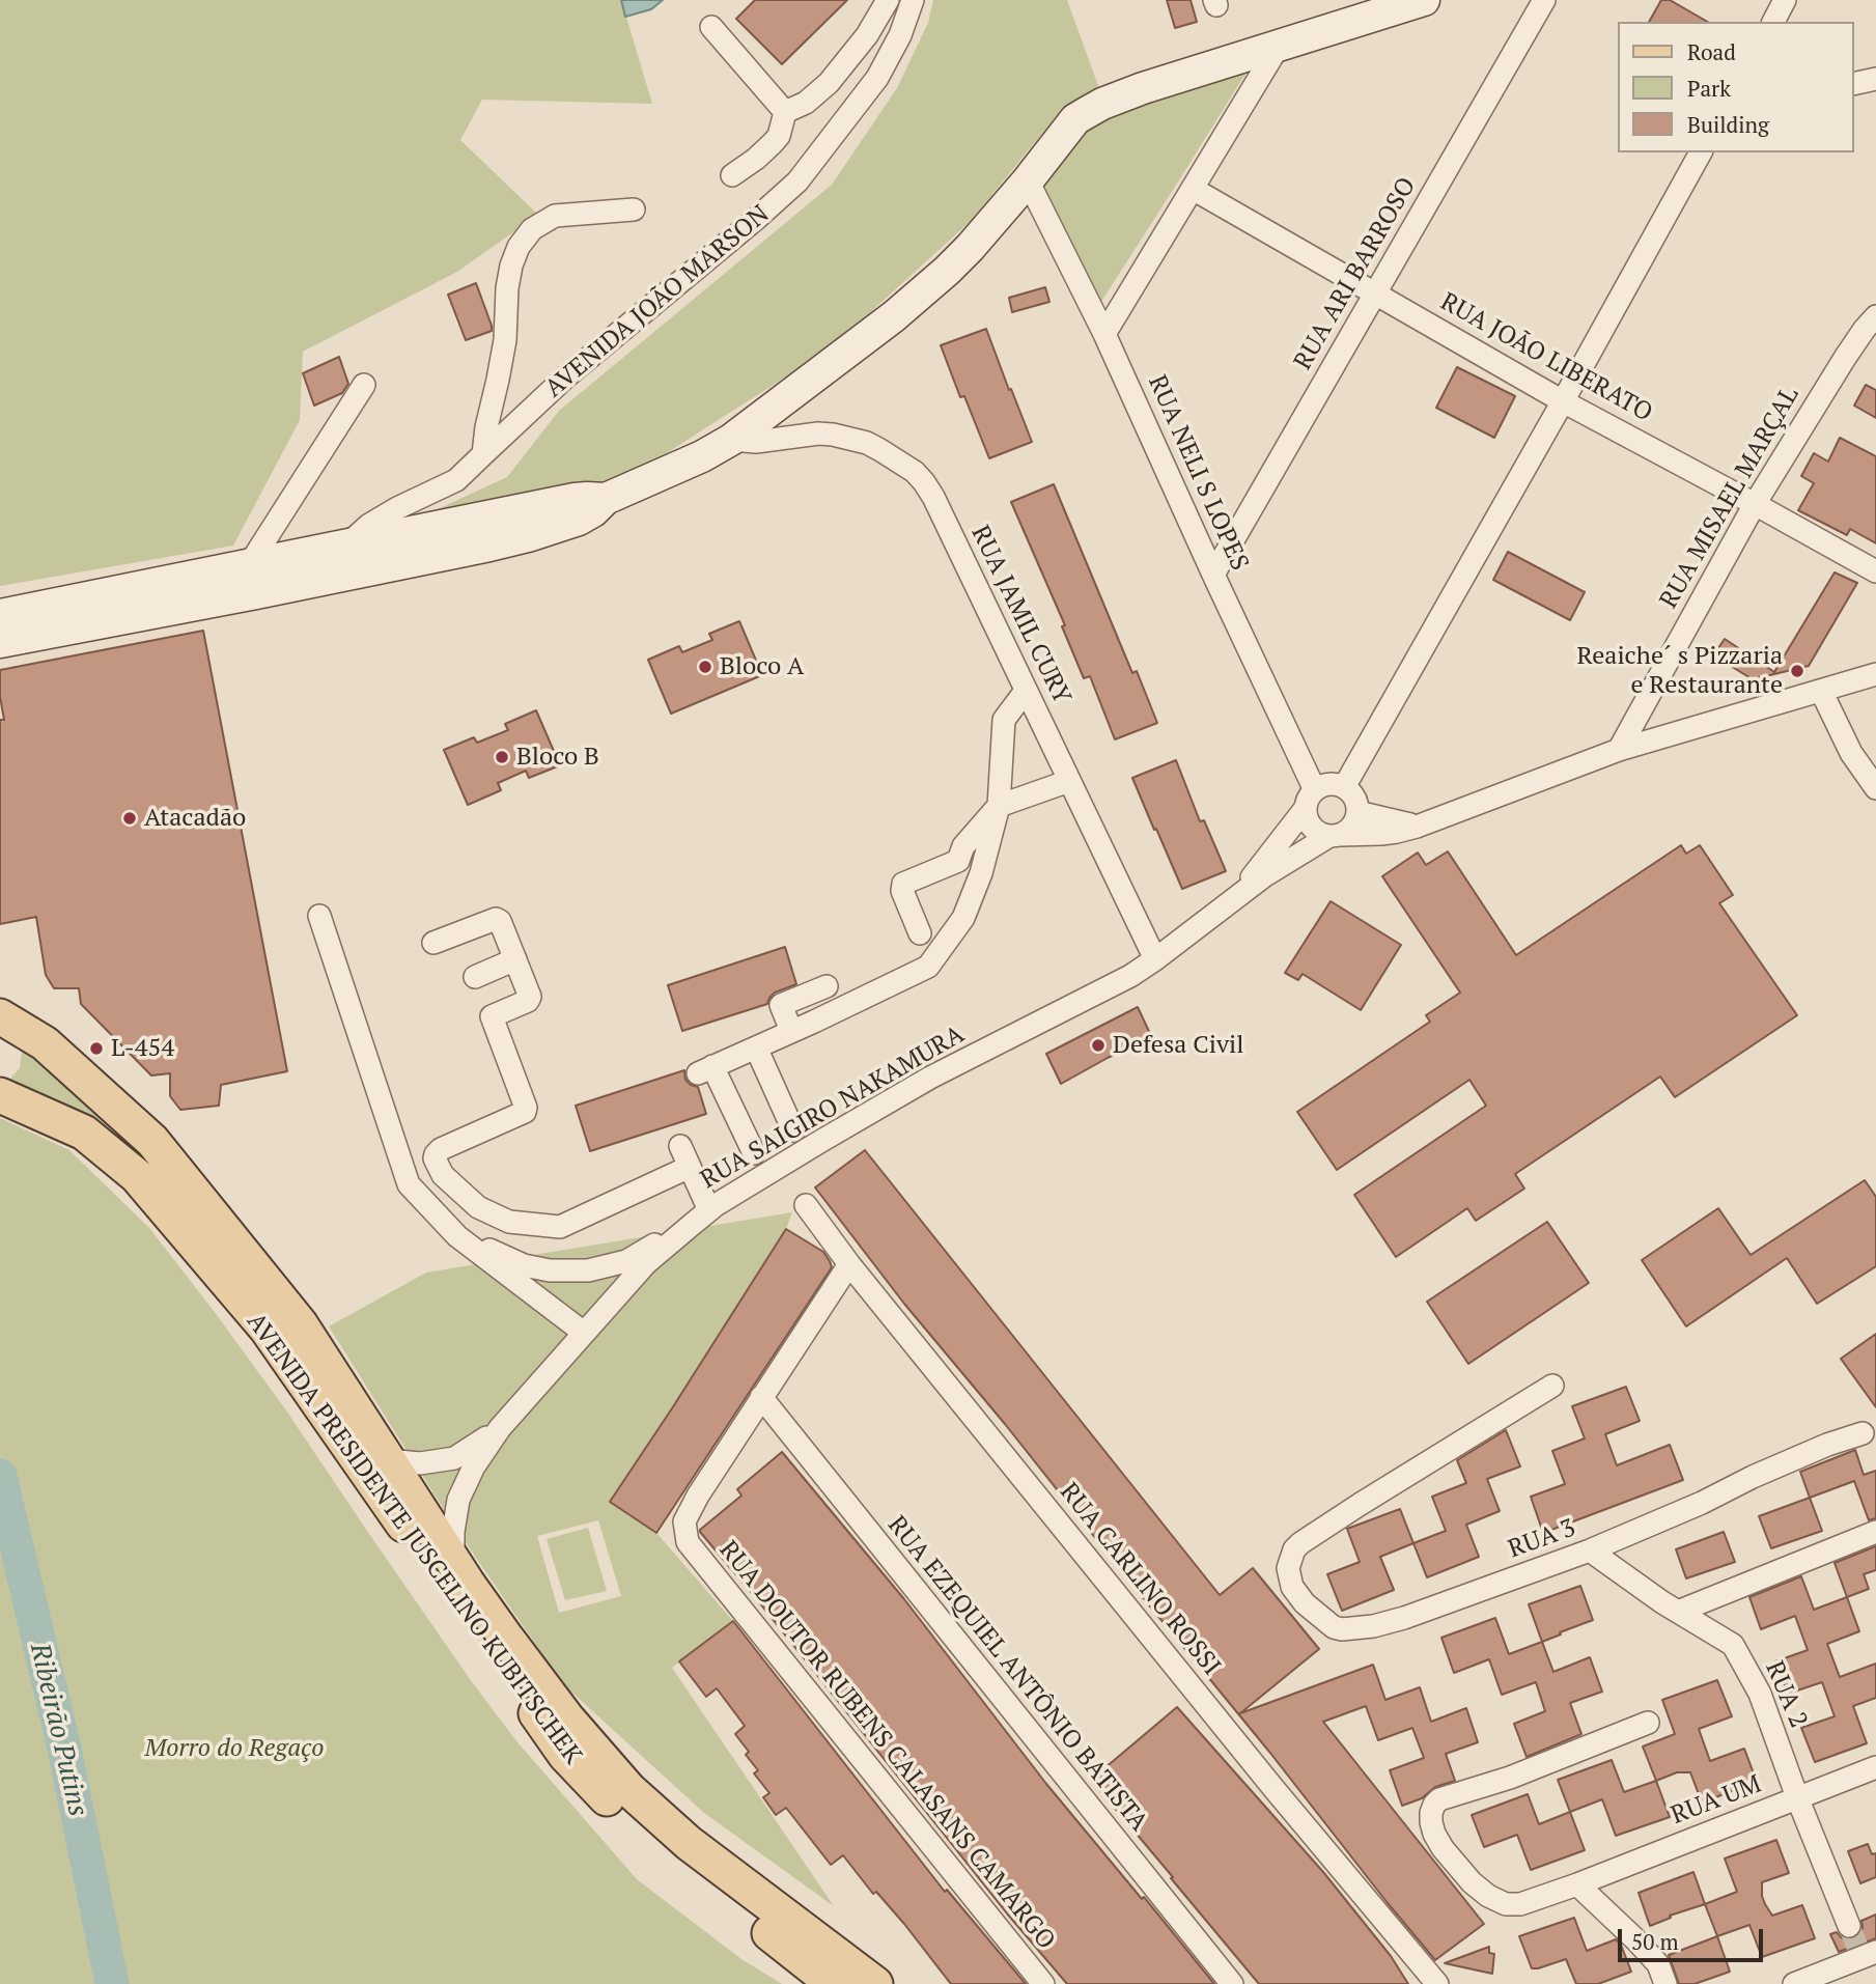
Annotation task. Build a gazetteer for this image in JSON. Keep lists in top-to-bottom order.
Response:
{
  "streets": {
    "main road": ["AVENIDA PRESIDENTE JUSCELINO KUBITSCHEK"],
    "street": [
      "RUA ARI BARROSO",
      "AVENIDA JOÃO MARSON",
      "RUA JOÃO LIBERATO",
      "RUA NELI S LOPES",
      "RUA MISAEL MARÇAL",
      "RUA JAMIL CURY",
      "RUA SAIGIRO NAKAMURA",
      "RUA 3",
      "RUA CARLINO ROSSI",
      "RUA EZEQUIEL ANTÔNIO BATISTA",
      "RUA 2",
      "RUA DOUTOR RUBENS CALASANS CAMARGO",
      "RUA UM"
    ]
  },
  "crossings": [
    ["RUA ARI BARROSO", "RUA JOÃO LIBERATO"],
    ["RUA ARI BARROSO", "RUA NELI S LOPES"],
    ["RUA JOÃO LIBERATO", "RUA MISAEL MARÇAL"],
    ["RUA NELI S LOPES", "RUA SAIGIRO NAKAMURA"],
    ["RUA JAMIL CURY", "RUA SAIGIRO NAKAMURA"],
    ["RUA SAIGIRO NAKAMURA", "AVENIDA PRESIDENTE JUSCELINO KUBITSCHEK"],
    ["RUA 3", "RUA 2"],
    ["RUA EZEQUIEL ANTÔNIO BATISTA", "RUA DOUTOR RUBENS CALASANS CAMARGO"],
    ["RUA 2", "RUA UM"]
  ],
  "water": ["Ribeirão Putins"],
  "parks": ["Morro do Regaço"],
  "places": [
    "Bloco A",
    "Reaiche´ s Pizzaria e Restaurante",
    "Bloco B",
    "Atacadão",
    "Defesa Civil",
    "L-454"
  ],
  "legend": ["Road", "Park", "Building"],
  "scale_bar": "50 m"
}
